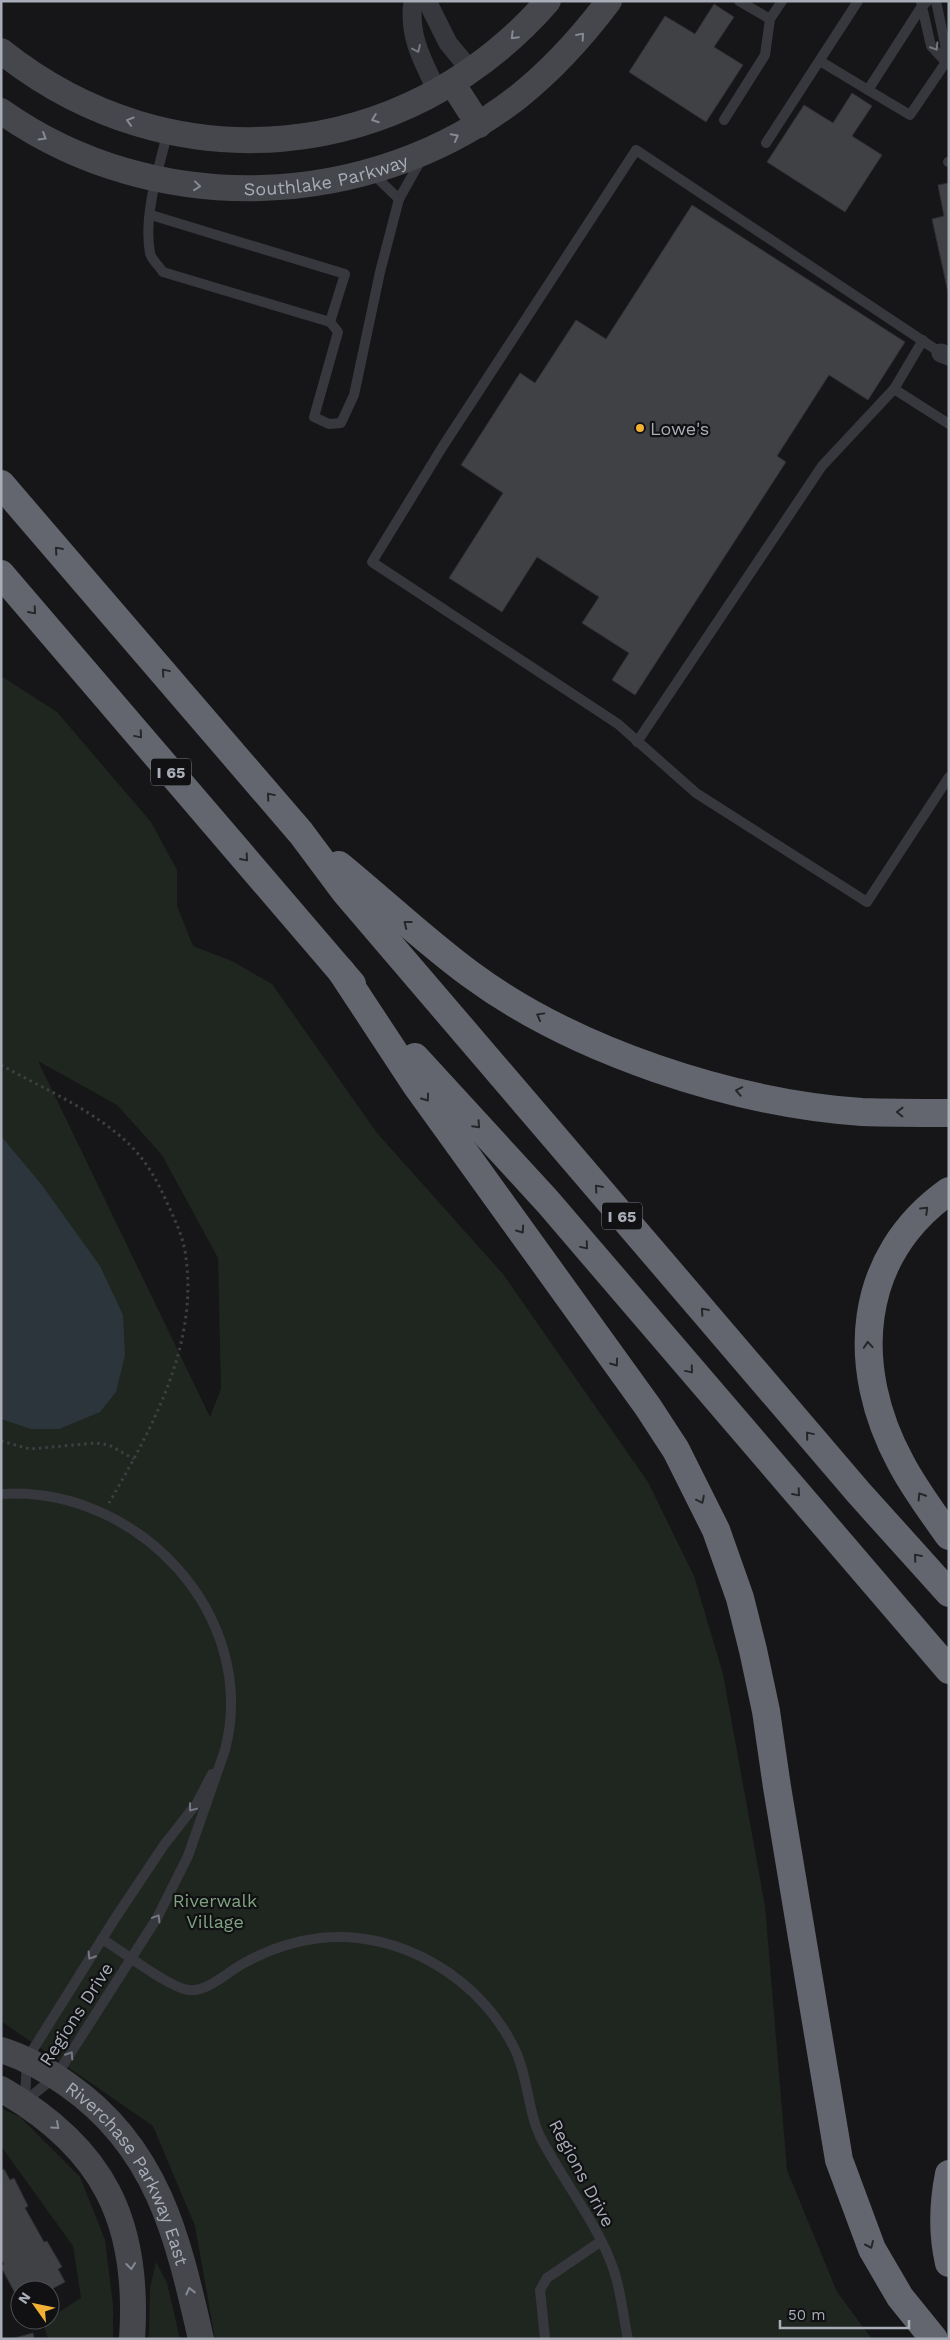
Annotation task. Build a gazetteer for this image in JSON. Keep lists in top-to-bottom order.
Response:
{
  "streets": {
    "highway": ["I 65"],
    "street": ["Southlake Parkway", "Riverchase Parkway East"],
    "lane": ["Regions Drive"]
  },
  "crossings": [
    ["Regions Drive", "Riverchase Parkway East"]
  ],
  "parks": ["Riverwalk Village"],
  "places": ["Lowe's"],
  "scale_bar": "50 m",
  "north": "top left"
}
